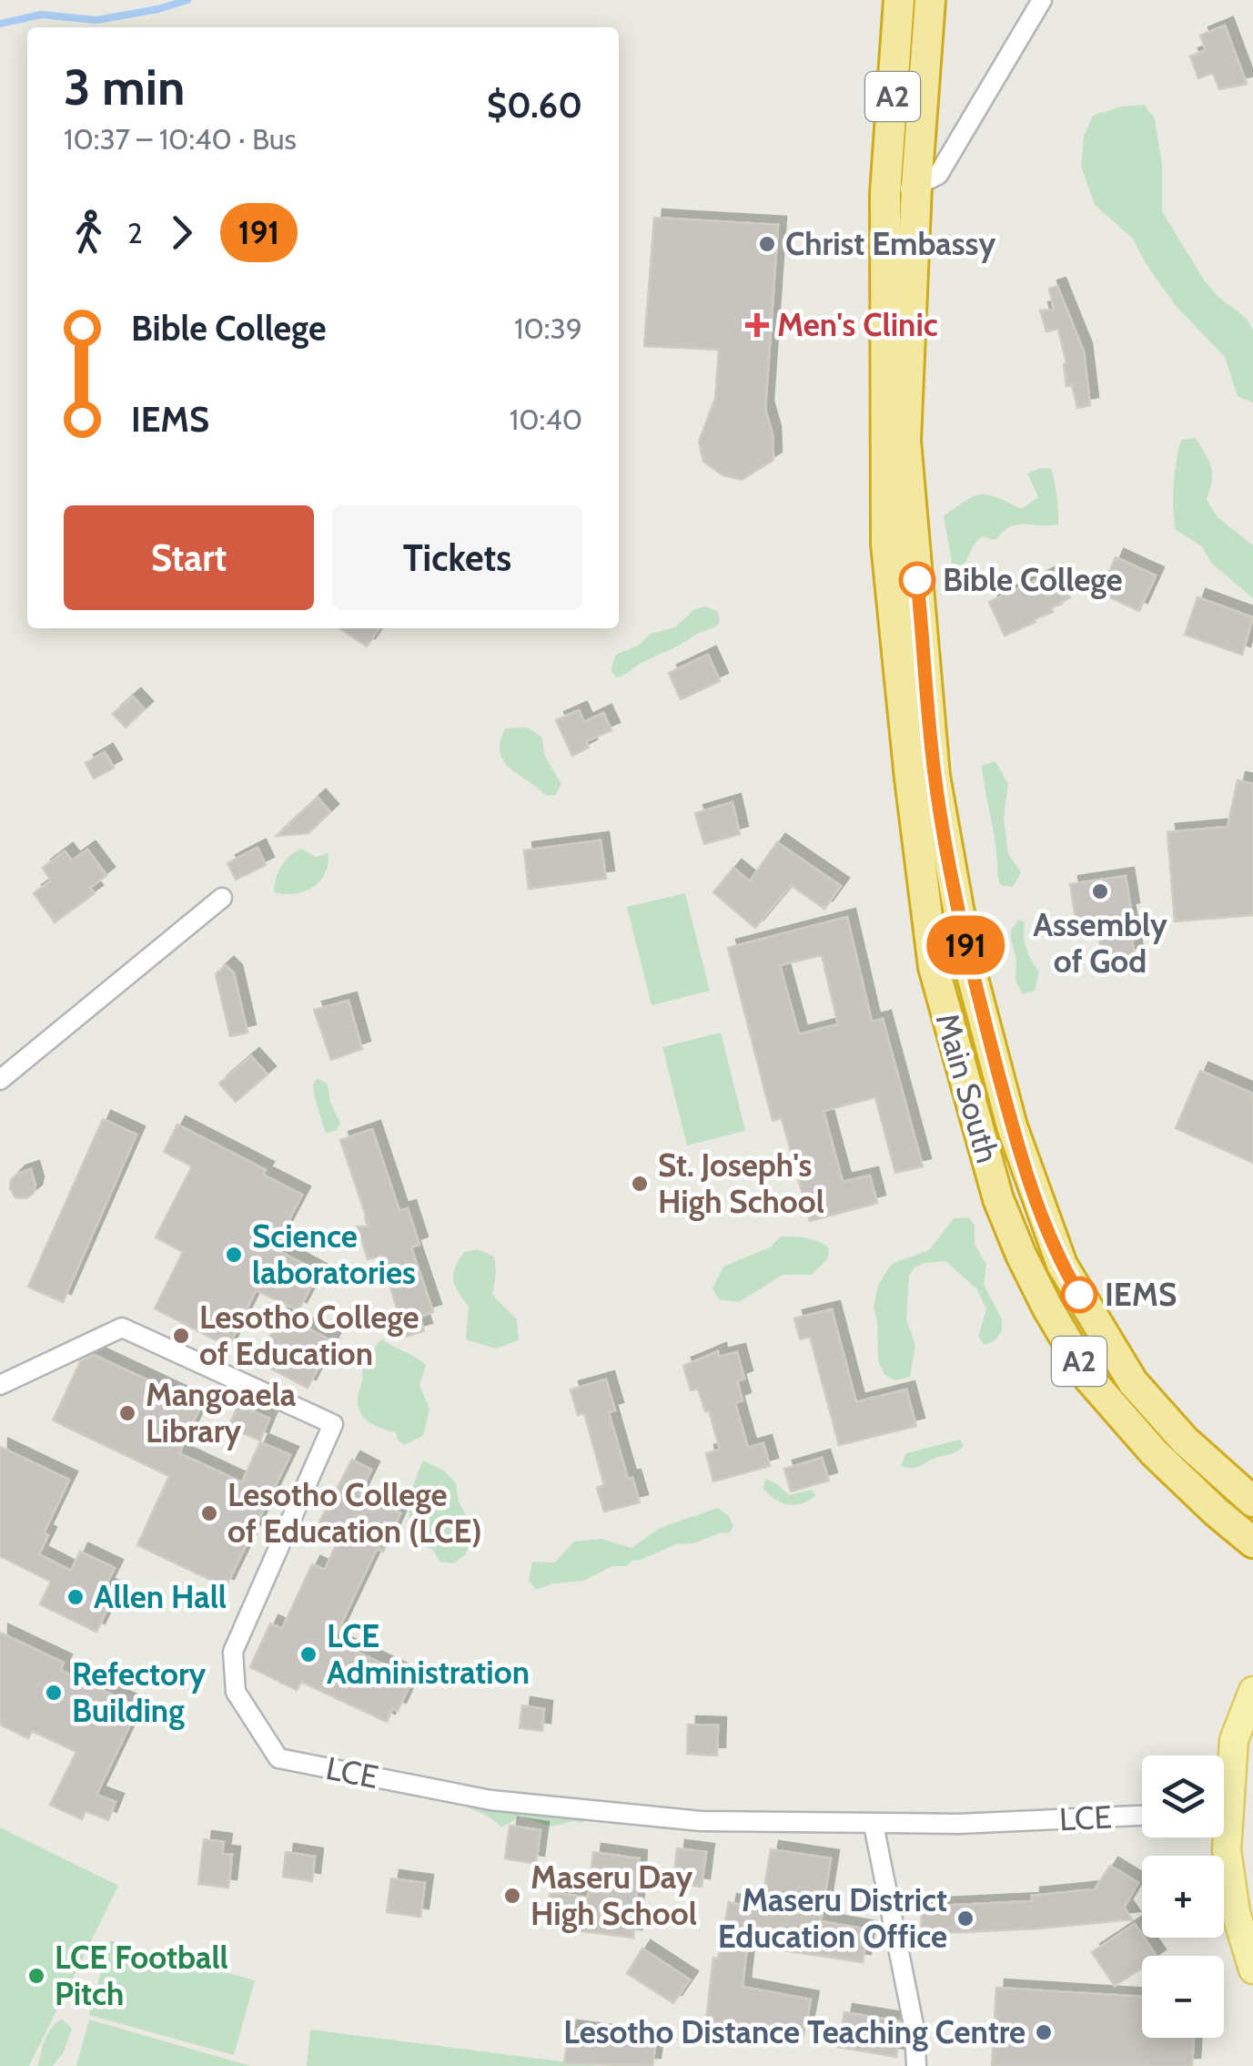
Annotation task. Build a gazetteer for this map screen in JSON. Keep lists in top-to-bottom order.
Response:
{
  "streets": {
    "highway": ["A2", "Main South"],
    "street": ["LCE"]
  },
  "places": {
    "other": [
      "Christ Embassy",
      "Bible College",
      "Assembly of God",
      "St. Joseph's High School",
      "Science laboratories",
      "IEMS",
      "Lesotho College of Education",
      "Mangoaela Library",
      "Lesotho College of Education (LCE)",
      "Allen Hall",
      "LCE Administration",
      "Refectory Building",
      "Maseru Day High School",
      "Maseru District Education Office",
      "LCE Football Pitch",
      "Lesotho Distance Teaching Centre"
    ],
    "health": ["Men's Clinic"]
  },
  "lines": ["bus line 191"],
  "page": {
    "on_map": "191",
    "heading": ["3 min", "10:37 – 10:40 · Bus", "$0.60"],
    "legs": ["2", "191"],
    "list": [
      {
        "name": "Bible College",
        "value": "10:39"
      },
      {
        "name": "IEMS",
        "value": "10:40"
      }
    ],
    "buttons": ["Start", "Tickets"],
    "map_buttons": ["+", "−"]
  }
}
